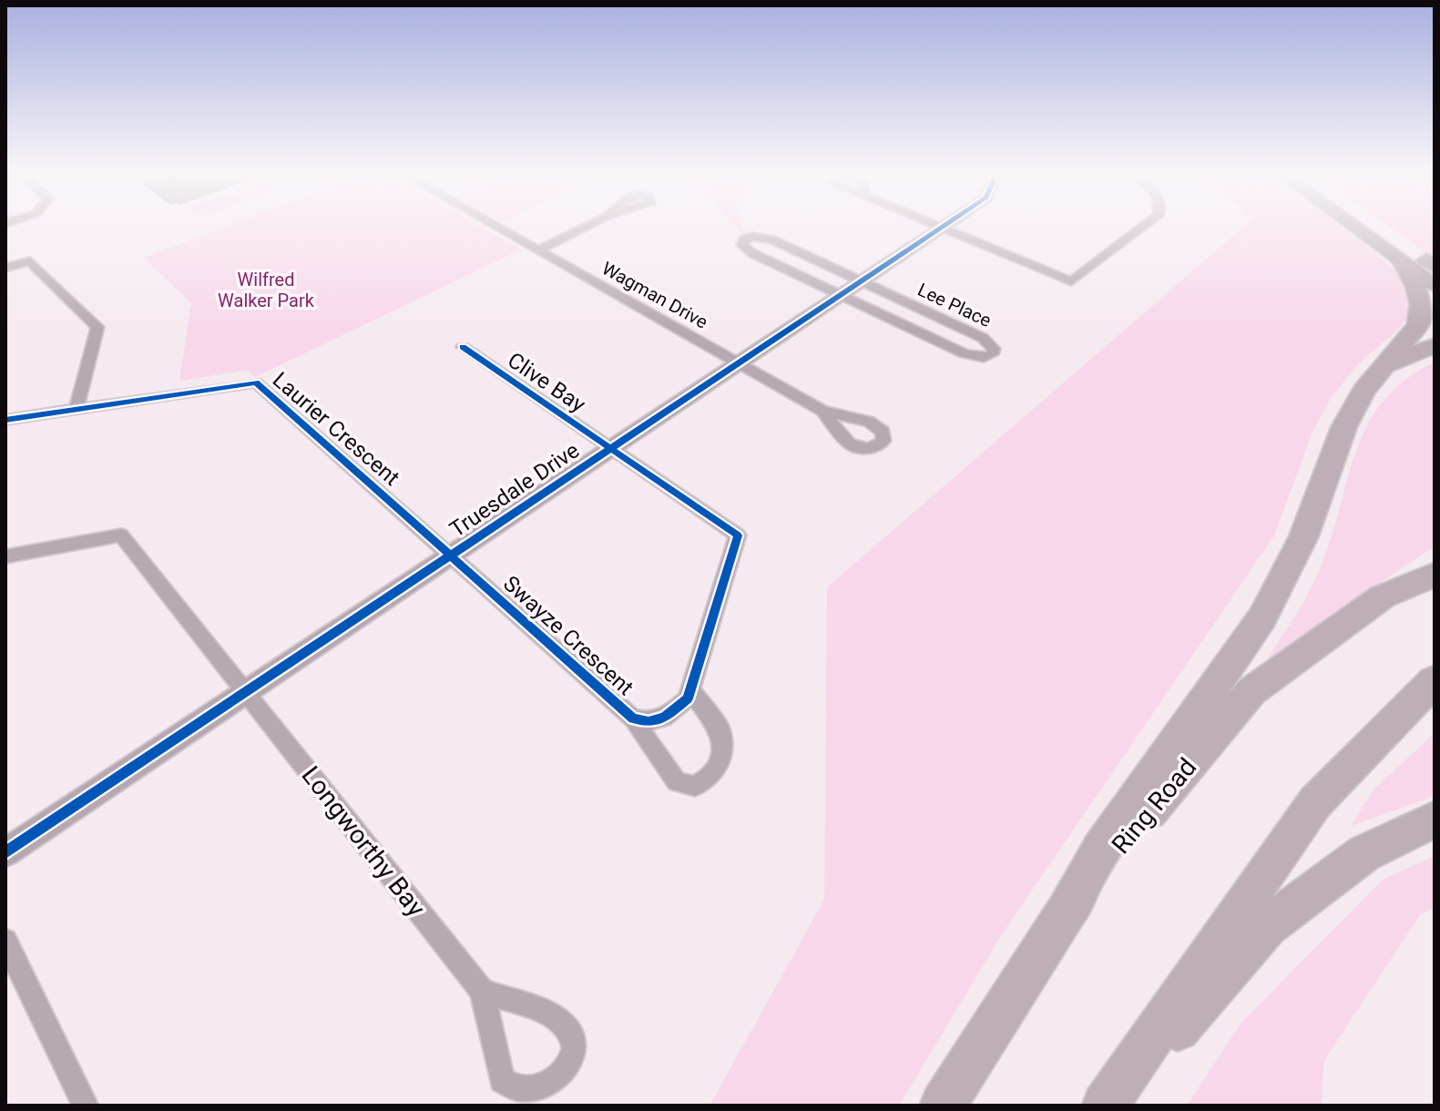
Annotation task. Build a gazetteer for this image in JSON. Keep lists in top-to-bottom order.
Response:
{
  "streets": {
    "highway": ["Ring Road"],
    "street": [
      "Wagman Drive",
      "Lee Place",
      "Clive Bay",
      "Laurier Crescent",
      "Truesdale Drive",
      "Swayze Crescent",
      "Longworthy Bay"
    ]
  },
  "crossings": [
    ["Wagman Drive", "Truesdale Drive"],
    ["Lee Place", "Truesdale Drive"],
    ["Clive Bay", "Truesdale Drive"],
    ["Clive Bay", "Swayze Crescent"],
    ["Laurier Crescent", "Truesdale Drive"],
    ["Laurier Crescent", "Swayze Crescent"],
    ["Truesdale Drive", "Swayze Crescent"],
    ["Truesdale Drive", "Longworthy Bay"]
  ],
  "parks": ["Wilfred Walker Park"]
}
